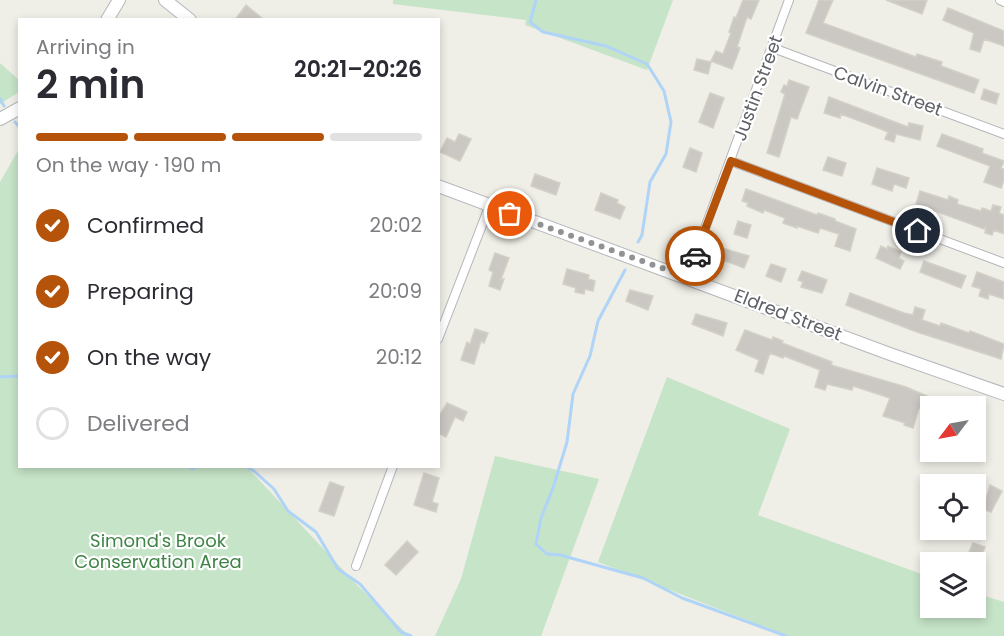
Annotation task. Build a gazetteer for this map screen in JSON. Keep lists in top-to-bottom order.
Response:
{
  "streets": {
    "street": ["Justin Street", "Calvin Street", "Eldred Street"]
  },
  "crossings": [
    ["Justin Street", "Calvin Street"],
    ["Justin Street", "Eldred Street"]
  ],
  "parks": ["Simond's Brook Conservation Area"],
  "north": "bottom left",
  "page": {
    "heading": ["2 min", "Arriving in", "20:21–20:26"],
    "bar": "On the way · 190 m",
    "list": [
      ["Confirmed", "20:02"],
      ["Preparing", "20:09"],
      ["On the way", "20:12"],
      "Delivered"
    ]
  }
}
